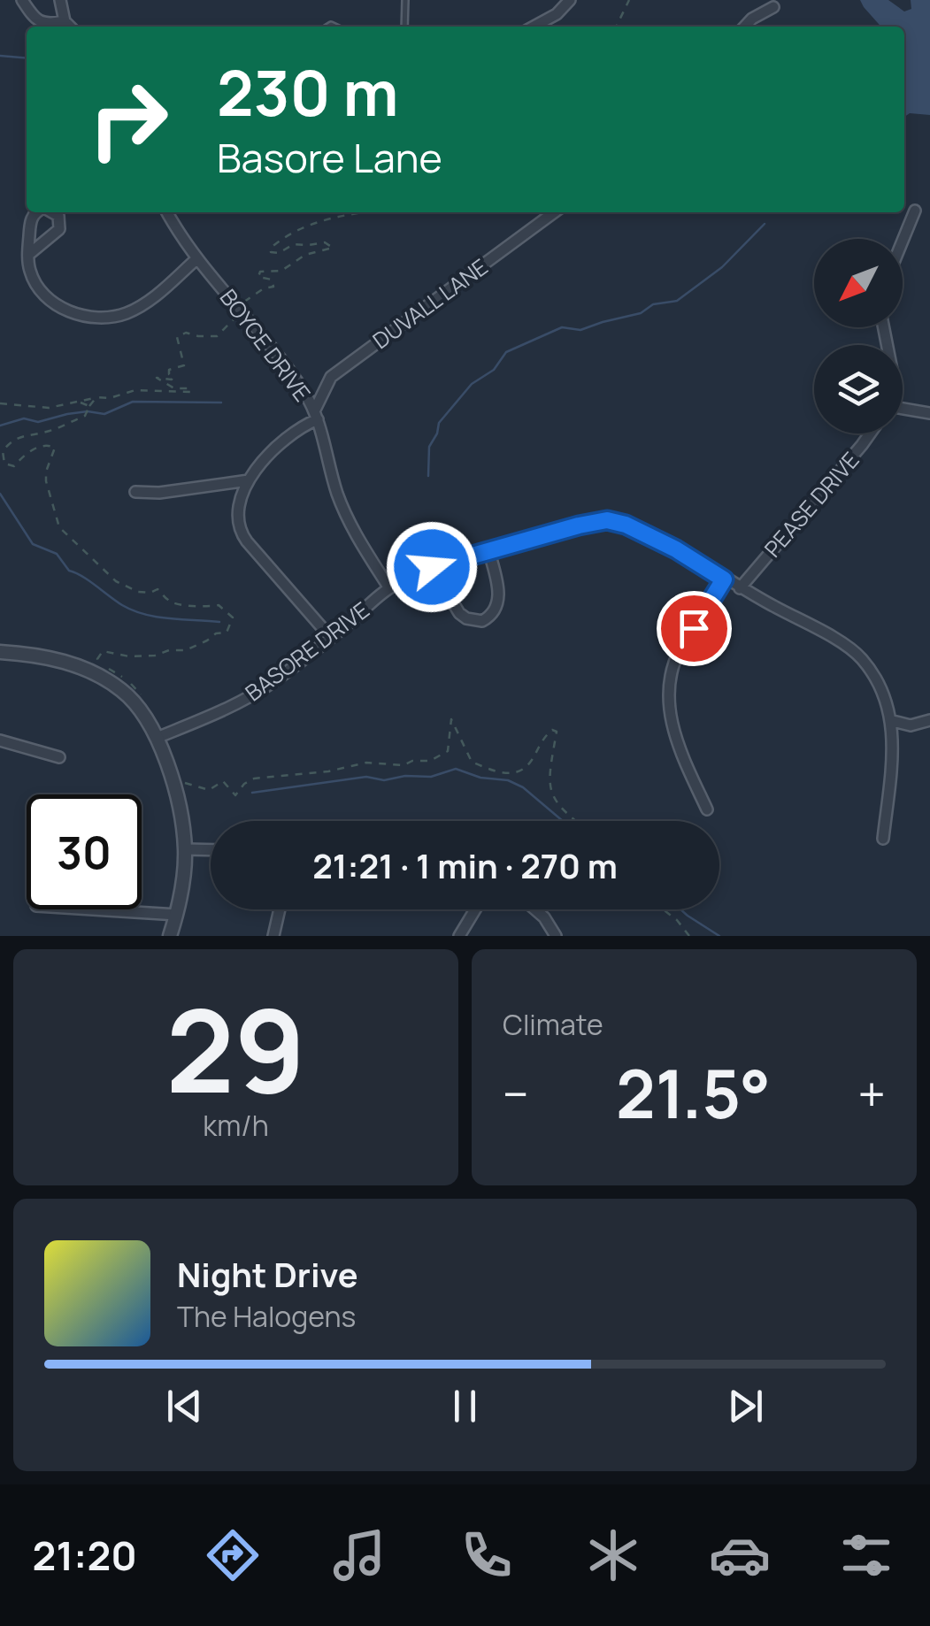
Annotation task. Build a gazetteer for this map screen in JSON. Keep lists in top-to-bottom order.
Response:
{
  "streets": {
    "street": [
      "DUVALL LANE",
      "BOYCE DRIVE",
      "PEASE DRIVE",
      "BASORE DRIVE"
    ]
  },
  "crossings": [
    ["DUVALL LANE", "BOYCE DRIVE"],
    ["BOYCE DRIVE", "BASORE DRIVE"],
    ["PEASE DRIVE", "BASORE DRIVE"]
  ],
  "north": "bottom left",
  "page": {
    "turn": ["230 m", "Basore Lane"],
    "limit": "30",
    "trip": "21:21 · 1 min · 270 m",
    "tile": [
      ["29", "km/h"],
      "Climate"
    ],
    "heat": ["−", "21.5°", "+"],
    "song": ["Night Drive", "The Halogens"],
    "tabs": "21:20"
  }
}
